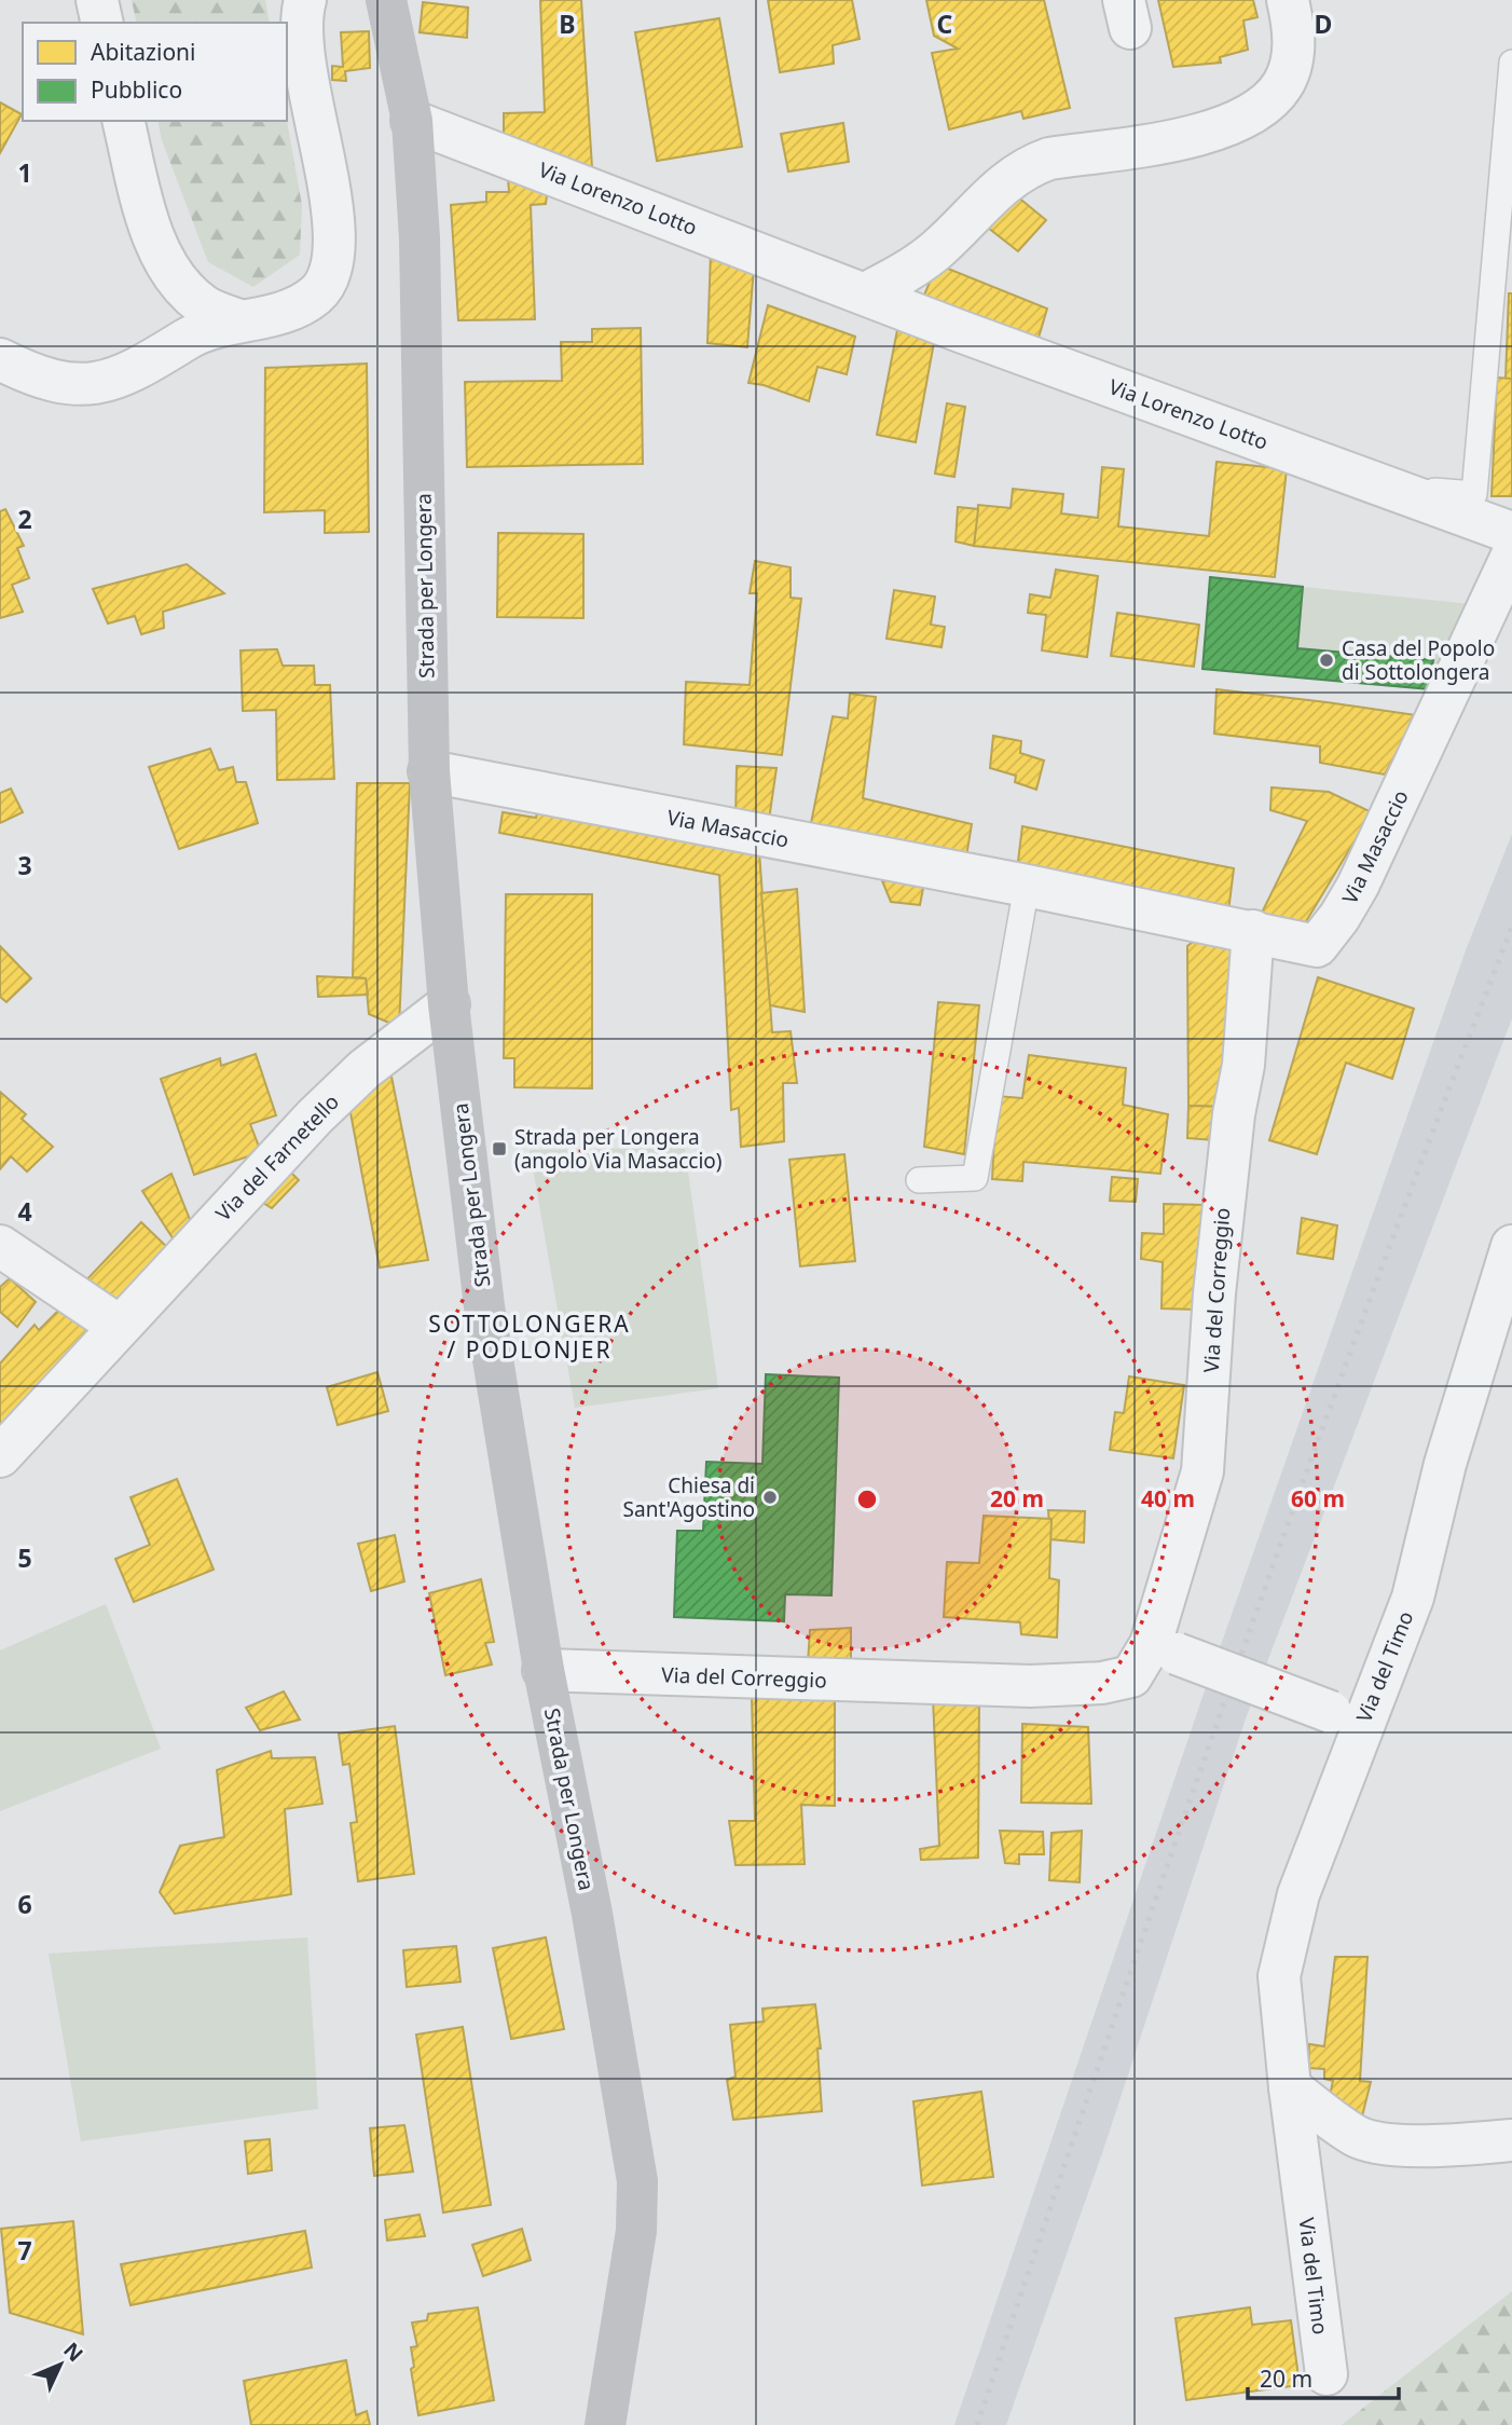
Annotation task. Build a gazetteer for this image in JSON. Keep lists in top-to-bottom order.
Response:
{
  "streets": {
    "street": [
      "Via Lorenzo Lotto",
      "Strada per Longera",
      "Via Masaccio",
      "Via del Farnetello",
      "Via del Correggio",
      "Via del Timo"
    ]
  },
  "crossings": [
    ["Via Lorenzo Lotto", "Strada per Longera"],
    ["Strada per Longera", "Via Masaccio"],
    ["Strada per Longera", "Via del Farnetello"],
    ["Strada per Longera", "Via del Correggio"],
    ["Via Masaccio", "Via del Correggio"]
  ],
  "districts": ["SOTTOLONGERA / PODLONJER"],
  "places": {
    "other": ["Casa del Popolo di Sottolongera", "Chiesa di Sant'Agostino"],
    "transit": ["Strada per Longera (angolo Via Masaccio)"]
  },
  "legend": ["Abitazioni", "Pubblico"],
  "scale_bar": "20 m",
  "north": "top right",
  "grid": {
    "columns": ["B", "C", "D"],
    "rows": [
      "1",
      "2",
      "3",
      "4",
      "5",
      "6",
      "7"
    ]
  },
  "rings": ["20 m", "40 m", "60 m"]
}
